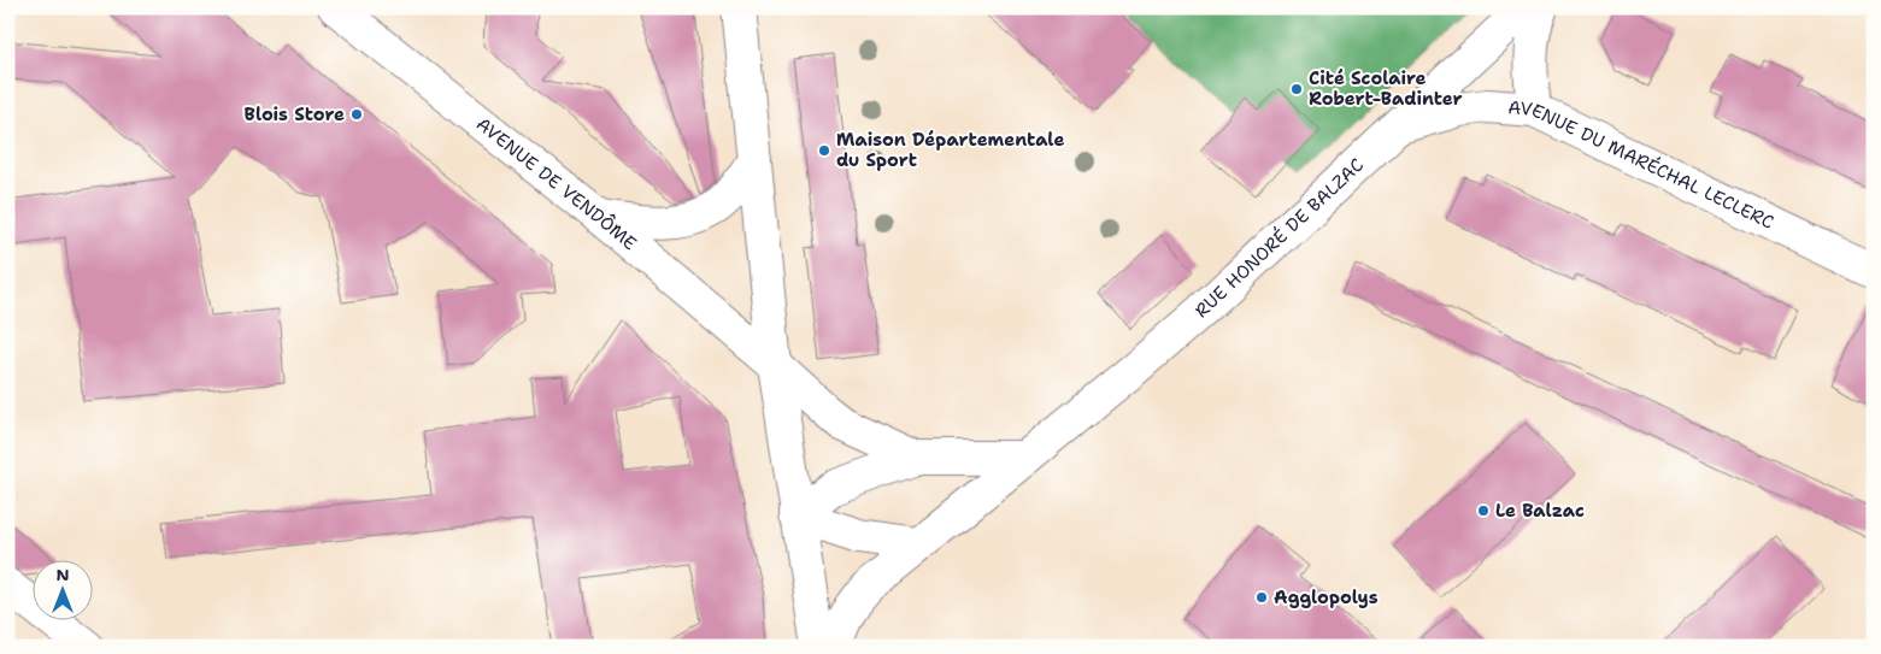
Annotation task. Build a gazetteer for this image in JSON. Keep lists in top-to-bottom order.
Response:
{
  "streets": {
    "main road": ["AVENUE DU MARÉCHAL LECLERC", "AVENUE DE VENDÔME", "RUE HONORÉ DE BALZAC"]
  },
  "crossings": [
    ["AVENUE DU MARÉCHAL LECLERC", "RUE HONORÉ DE BALZAC"]
  ],
  "places": [
    "Cité Scolaire Robert-Badinter",
    "Blois Store",
    "Maison Départementale du Sport",
    "Le Balzac",
    "Agglopolys"
  ],
  "north": "top"
}
